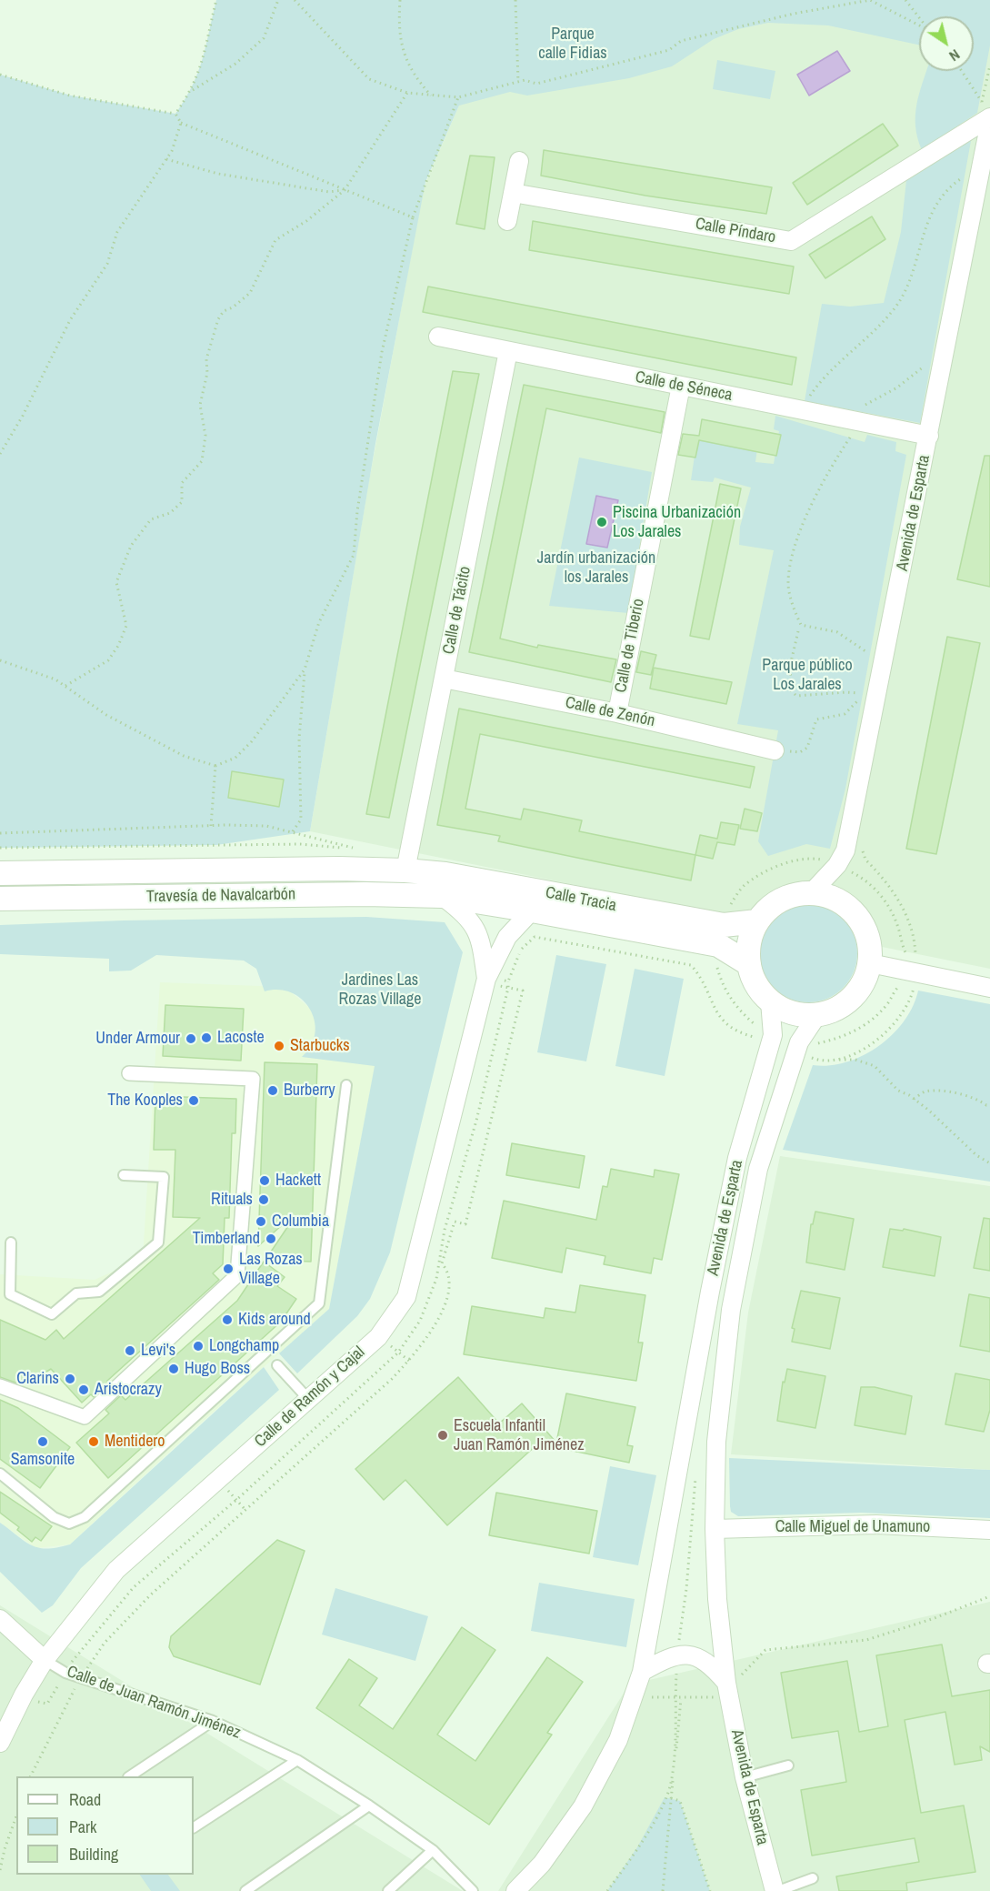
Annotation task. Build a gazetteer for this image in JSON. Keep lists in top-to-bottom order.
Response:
{
  "streets": {
    "street": [
      "Calle Píndaro",
      "Calle de Séneca",
      "Avenida de Esparta",
      "Calle de Tácito",
      "Calle de Tiberio",
      "Calle de Zenón",
      "Travesía de Navalcarbón",
      "Calle Tracia",
      "Calle de Ramón y Cajal",
      "Calle Miguel de Unamuno",
      "Calle de Juan Ramón Jiménez"
    ]
  },
  "crossings": [
    ["Calle Píndaro", "Avenida de Esparta"],
    ["Calle de Séneca", "Avenida de Esparta"],
    ["Calle de Séneca", "Calle de Tácito"],
    ["Calle de Séneca", "Calle de Tiberio"],
    ["Avenida de Esparta", "Calle Tracia"],
    ["Avenida de Esparta", "Calle Miguel de Unamuno"],
    ["Calle de Tácito", "Calle de Zenón"],
    ["Calle de Tácito", "Travesía de Navalcarbón"],
    ["Calle de Tácito", "Calle Tracia"],
    ["Calle de Tiberio", "Calle de Zenón"],
    ["Travesía de Navalcarbón", "Calle Tracia"],
    ["Travesía de Navalcarbón", "Calle de Ramón y Cajal"],
    ["Calle Tracia", "Calle de Ramón y Cajal"],
    ["Calle de Ramón y Cajal", "Calle de Juan Ramón Jiménez"]
  ],
  "parks": [
    "Parque calle Fidias",
    "Jardín urbanización los Jarales",
    "Parque público Los Jarales",
    "Jardines Las Rozas Village"
  ],
  "places": [
    "Piscina Urbanización Los Jarales",
    "Lacoste",
    "Under Armour",
    "Starbucks",
    "Burberry",
    "The Kooples",
    "Hackett",
    "Rituals",
    "Columbia",
    "Timberland",
    "Las Rozas Village",
    "Kids around",
    "Longchamp",
    "Levi's",
    "Hugo Boss",
    "Clarins",
    "Aristocrazy",
    "Escuela Infantil Juan Ramón Jiménez",
    "Samsonite",
    "Mentidero"
  ],
  "legend": ["Road", "Park", "Building"],
  "north": "bottom right"
}
